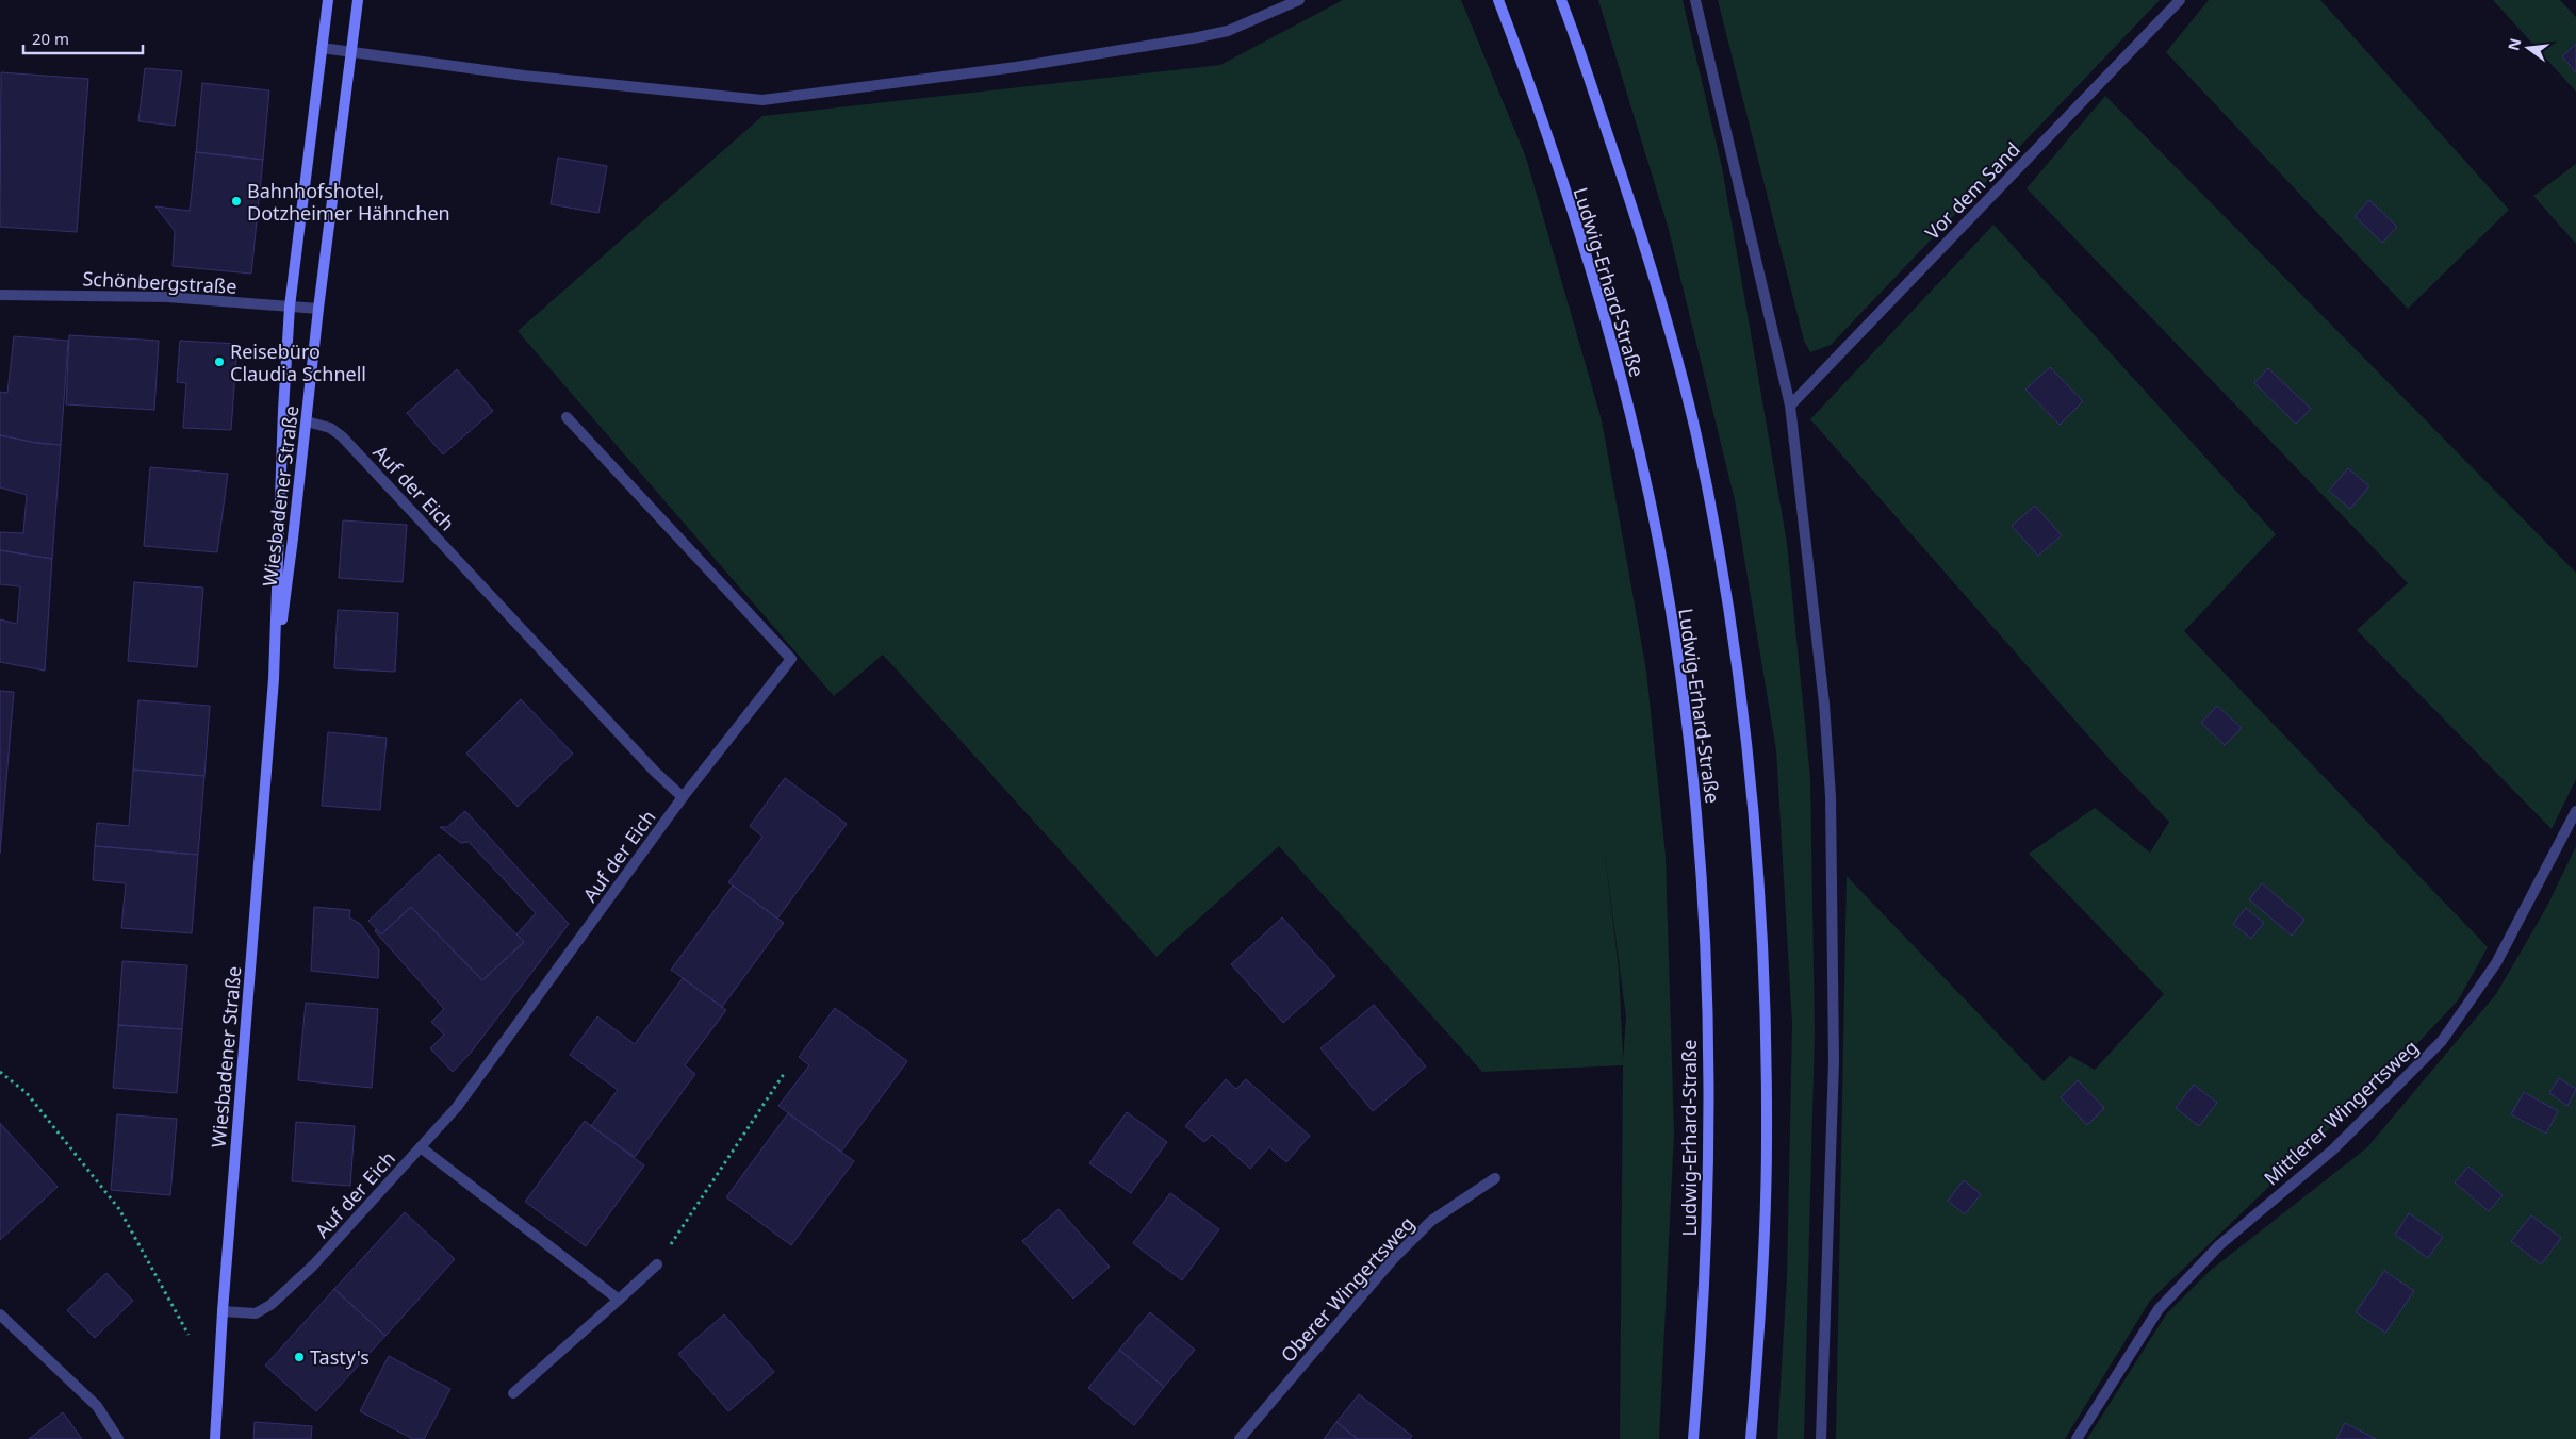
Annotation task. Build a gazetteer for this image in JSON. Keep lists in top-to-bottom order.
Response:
{
  "streets": {
    "main road": ["Ludwig-Erhard-Straße", "Wiesbadener Straße"],
    "street": [
      "Vor dem Sand",
      "Schönbergstraße",
      "Auf der Eich",
      "Mittlerer Wingertsweg",
      "Oberer Wingertsweg"
    ]
  },
  "crossings": [
    ["Schönbergstraße", "Wiesbadener Straße"],
    ["Auf der Eich", "Wiesbadener Straße"]
  ],
  "places": ["Bahnhofshotel, Dotzheimer Hähnchen", "Reisebüro Claudia Schnell", "Tasty's"],
  "scale_bar": "20 m",
  "north": "left"
}
